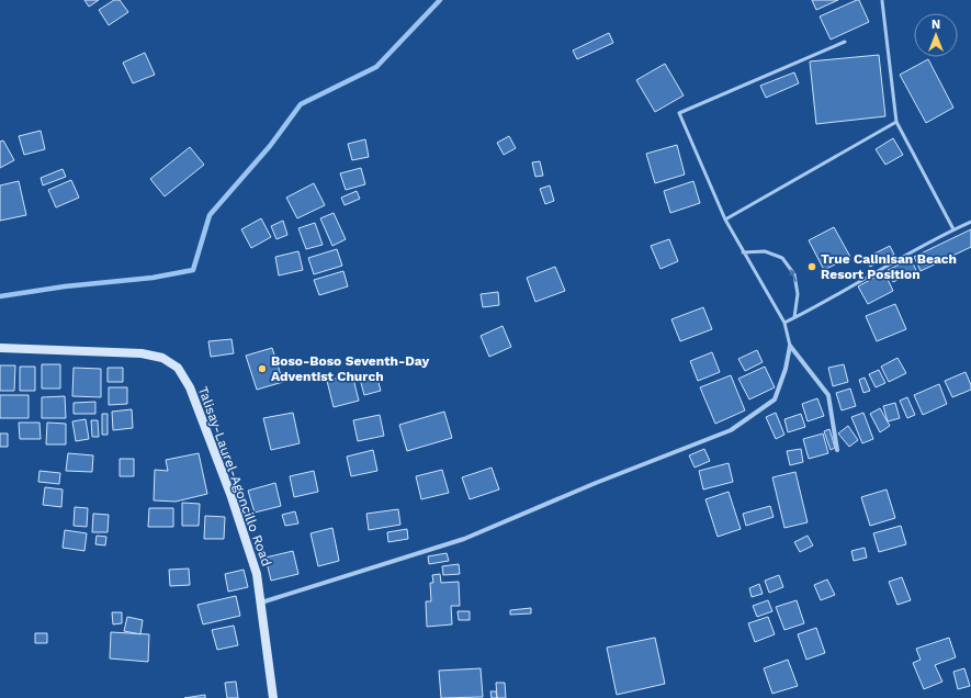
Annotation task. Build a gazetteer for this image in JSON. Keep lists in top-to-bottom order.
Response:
{
  "streets": {
    "main road": ["Talisay-Laurel-Agoncillo Road"]
  },
  "places": ["True Calinisan Beach Resort Position", "Boso-Boso Seventh-Day Adventist Church"],
  "north": "top"
}
